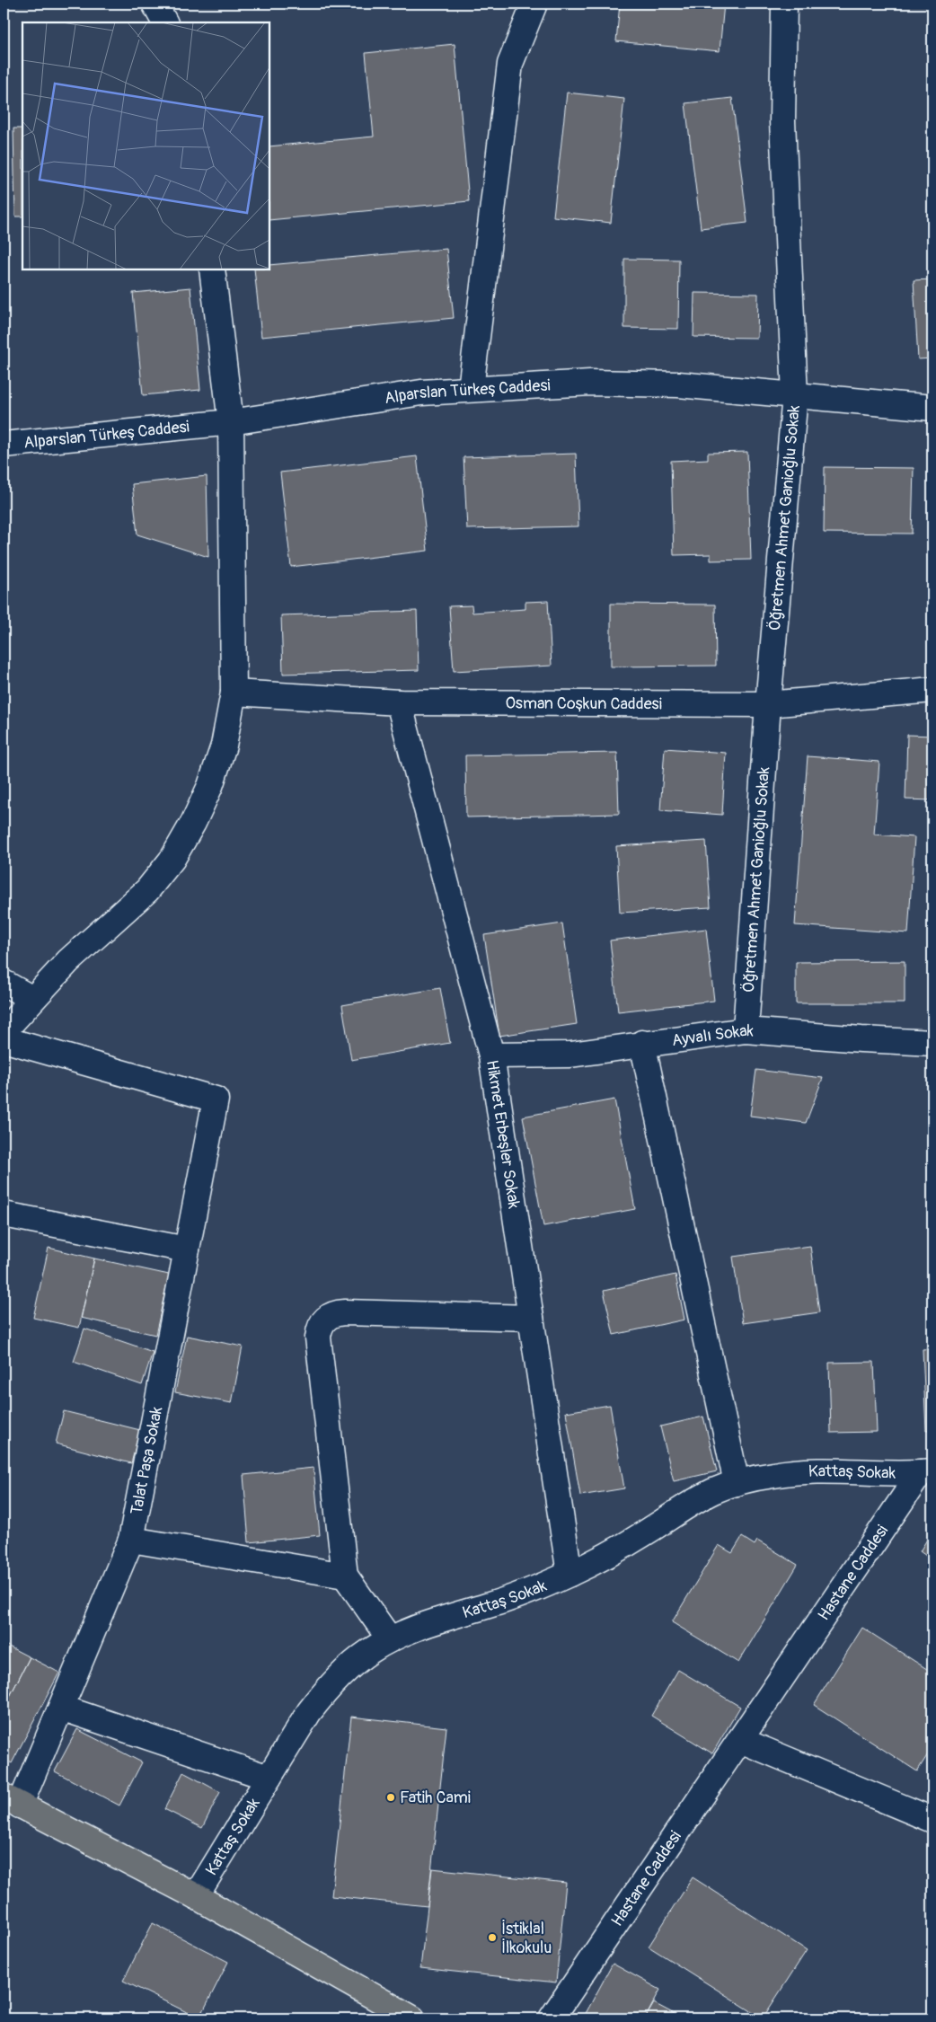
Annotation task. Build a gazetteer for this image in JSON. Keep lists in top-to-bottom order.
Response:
{
  "streets": {
    "street": [
      "Alparslan Türkeş Caddesi",
      "Öğretmen Ahmet Ganioğlu Sokak",
      "Osman Coşkun Caddesi",
      "Ayvalı Sokak",
      "Hikmet Erbeşler Sokak",
      "Talat Paşa Sokak",
      "Kattaş Sokak",
      "Hastane Caddesi"
    ]
  },
  "crossings": [
    ["Alparslan Türkeş Caddesi", "Öğretmen Ahmet Ganioğlu Sokak"],
    ["Öğretmen Ahmet Ganioğlu Sokak", "Osman Coşkun Caddesi"],
    ["Öğretmen Ahmet Ganioğlu Sokak", "Ayvalı Sokak"],
    ["Osman Coşkun Caddesi", "Hikmet Erbeşler Sokak"],
    ["Ayvalı Sokak", "Hikmet Erbeşler Sokak"],
    ["Hikmet Erbeşler Sokak", "Kattaş Sokak"],
    ["Kattaş Sokak", "Hastane Caddesi"]
  ],
  "places": ["Fatih Cami", "İstiklal İlkokulu"]
}
